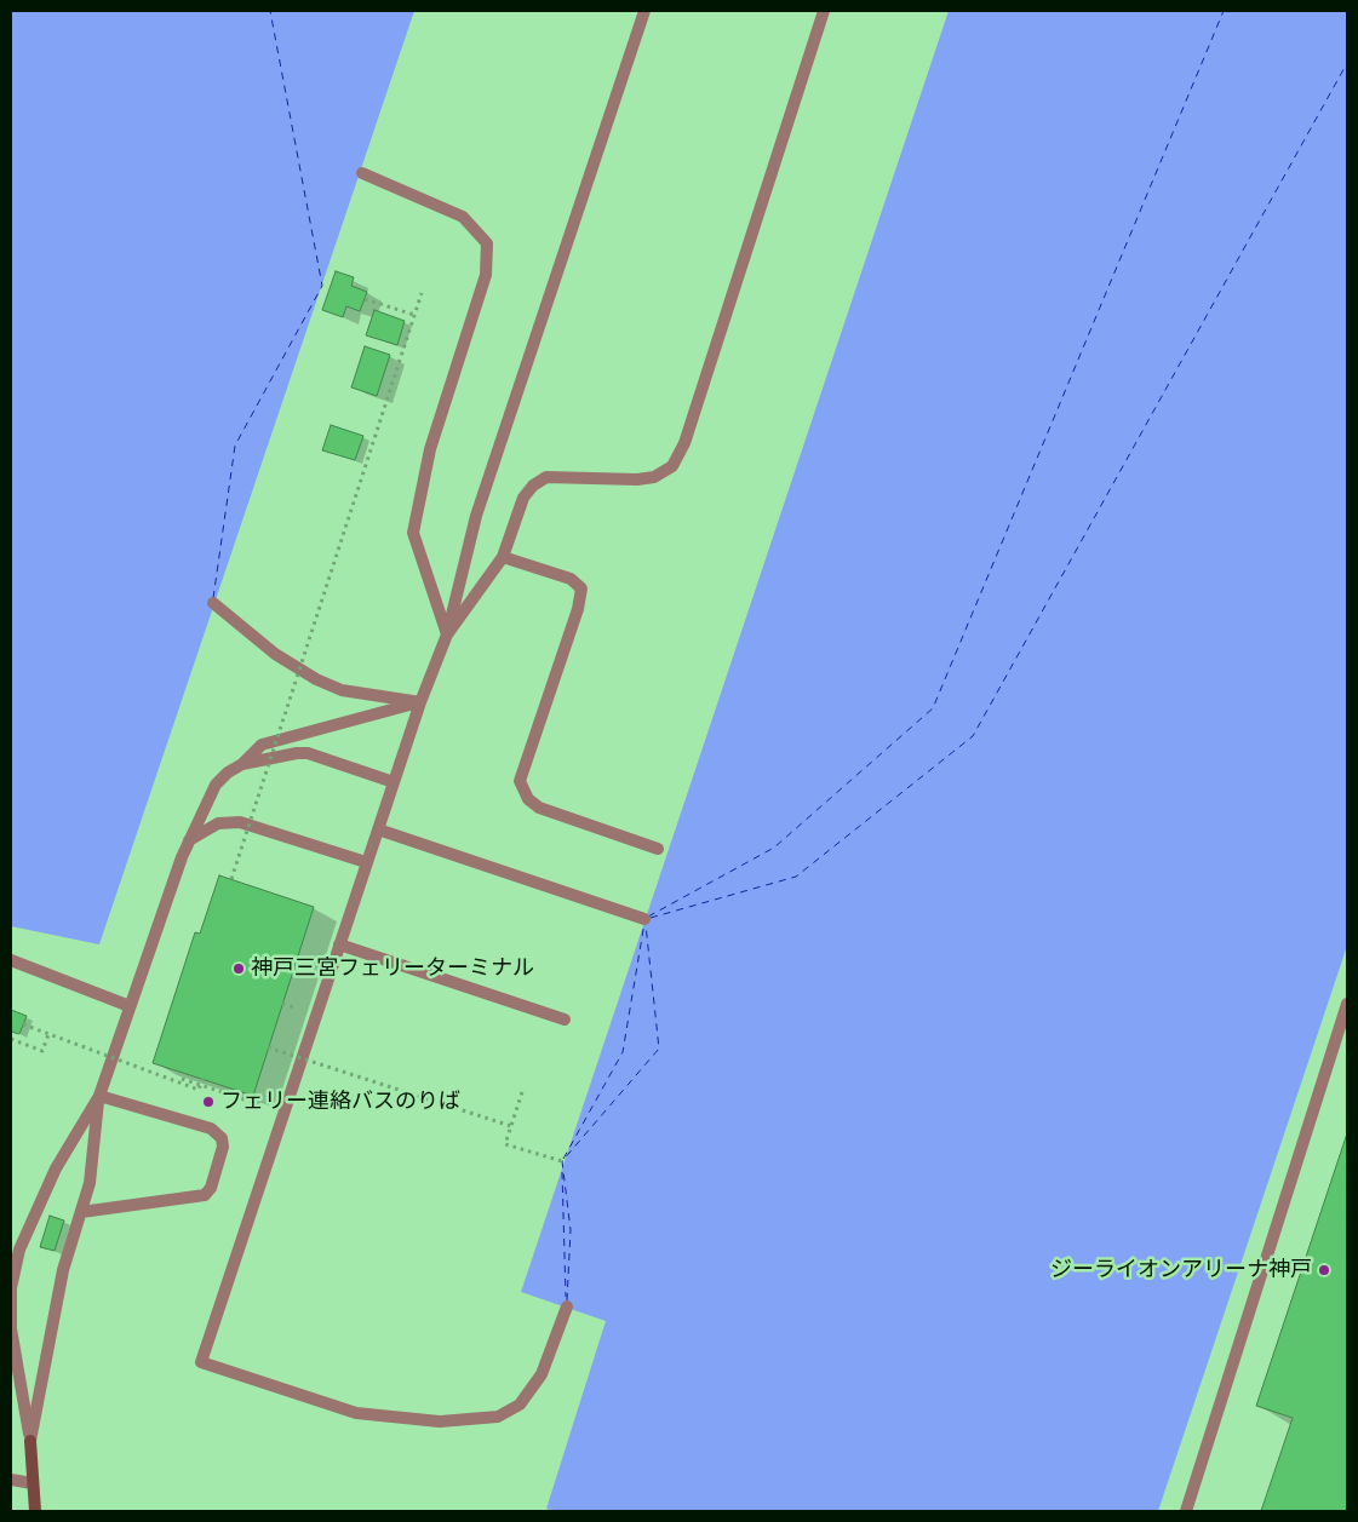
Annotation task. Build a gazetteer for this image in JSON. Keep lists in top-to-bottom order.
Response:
{
  "places": ["神戸三宮フェリーターミナル", "フェリー連絡バスのりば", "ジーライオンアリーナ神戸"]
}
